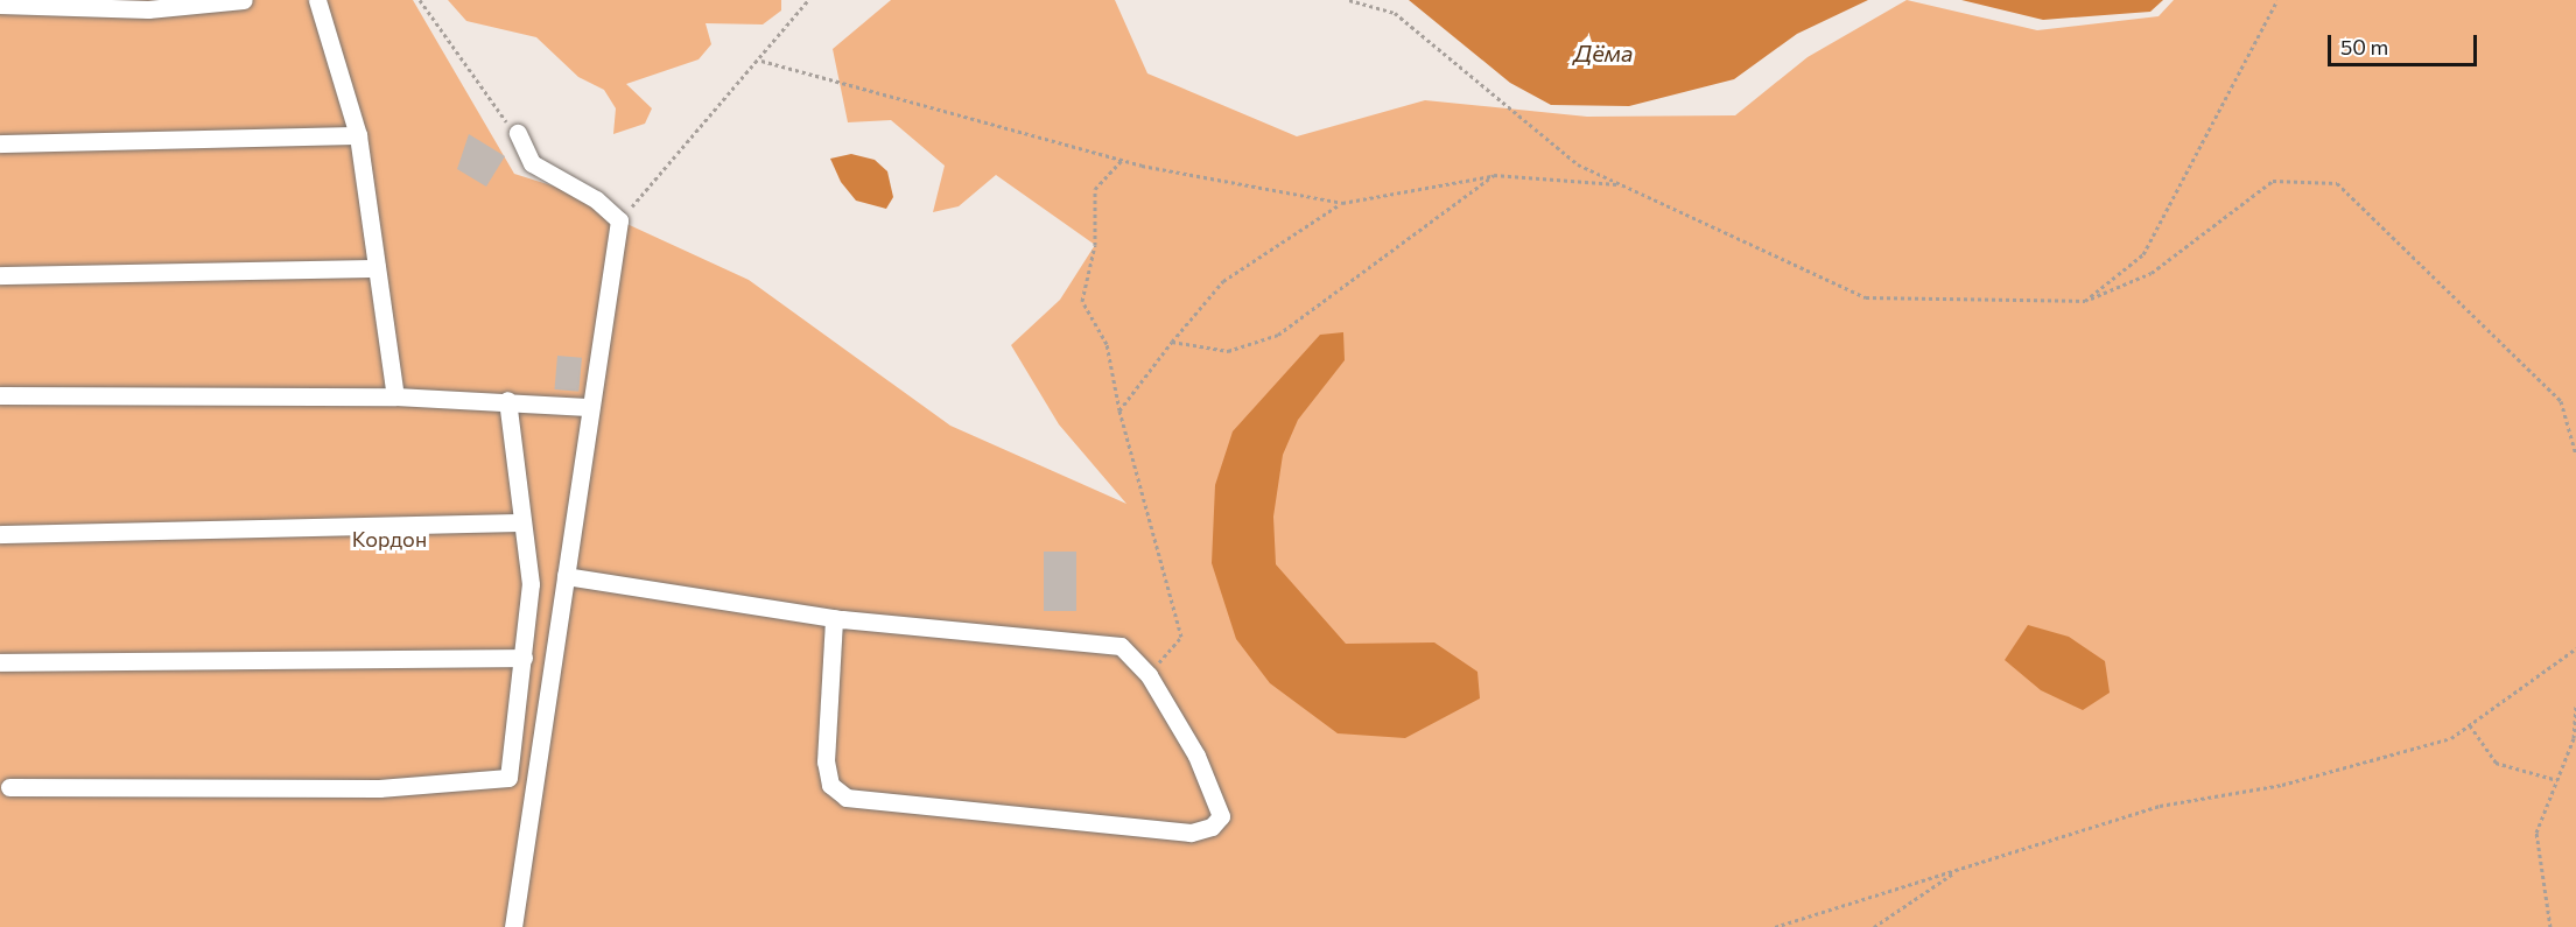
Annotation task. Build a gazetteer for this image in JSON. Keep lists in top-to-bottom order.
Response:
{
  "water": ["Дёма"],
  "parks": ["Кордон"],
  "scale_bar": "50 m"
}
